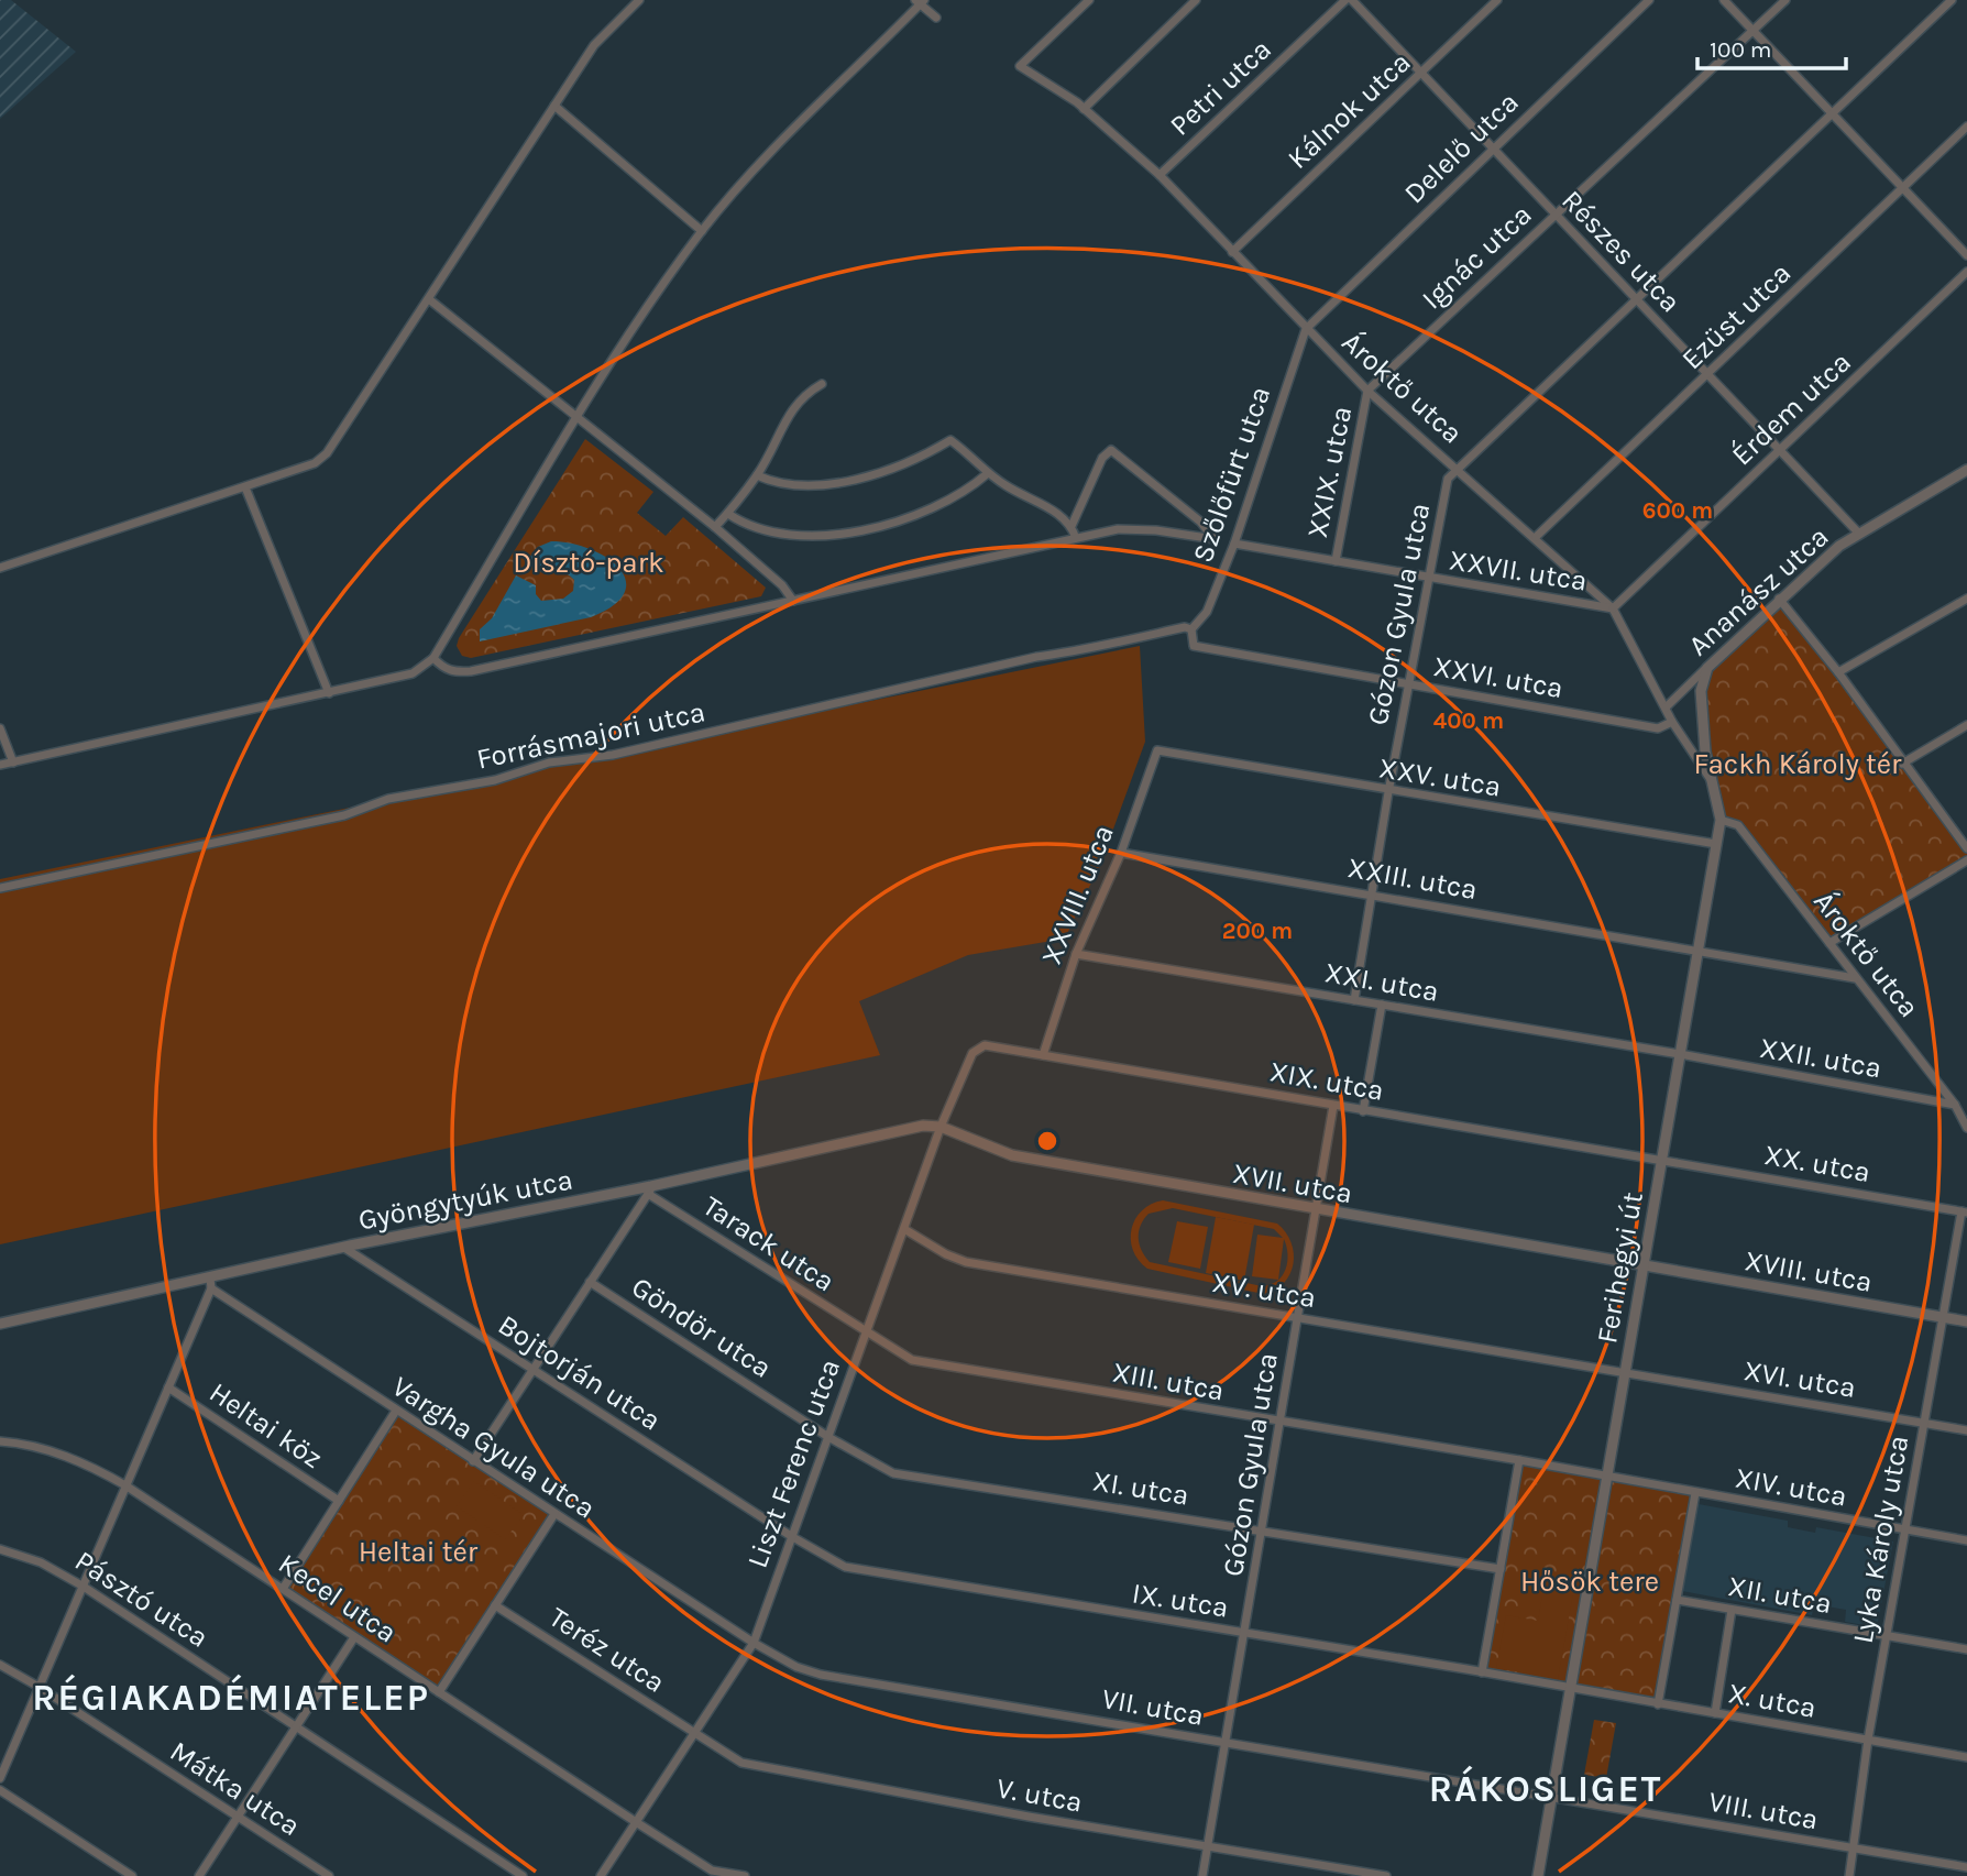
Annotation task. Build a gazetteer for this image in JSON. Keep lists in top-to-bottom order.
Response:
{
  "streets": {
    "street": [
      "Petri utca",
      "Kálnok utca",
      "Delelő utca",
      "Részes utca",
      "Ignác utca",
      "Ezüst utca",
      "Ároktő utca",
      "Érdem utca",
      "XXIX. utca",
      "Szőlőfürt utca",
      "XXVII. utca",
      "Ananász utca",
      "Gózon Gyula utca",
      "XXVI. utca",
      "Forrásmajori utca",
      "XXV. utca",
      "XXIII. utca",
      "XXVIII. utca",
      "XXI. utca",
      "XXII. utca",
      "XIX. utca",
      "XX. utca",
      "XVII. utca",
      "Gyöngytyúk utca",
      "Tarack utca",
      "Ferihegyi út",
      "XVIII. utca",
      "XV. utca",
      "Göndör utca",
      "Bojtorján utca",
      "XVI. utca",
      "XIII. utca",
      "Heltai köz",
      "Vargha Gyula utca",
      "Liszt Ferenc utca",
      "XIV. utca",
      "XI. utca",
      "Lyka Károly utca",
      "XII. utca",
      "Kecel utca",
      "Pásztó utca",
      "IX. utca",
      "Teréz utca",
      "X. utca",
      "VII. utca",
      "Mátka utca",
      "V. utca",
      "VIII. utca"
    ]
  },
  "crossings": [
    ["Petri utca", "Ároktő utca"],
    ["Kálnok utca", "Részes utca"],
    ["Kálnok utca", "Ároktő utca"],
    ["Delelő utca", "Részes utca"],
    ["Delelő utca", "Ároktő utca"],
    ["Delelő utca", "Szőlőfürt utca"],
    ["Részes utca", "Ignác utca"],
    ["Részes utca", "Ezüst utca"],
    ["Részes utca", "Érdem utca"],
    ["Részes utca", "Ananász utca"],
    ["Ignác utca", "Ároktő utca"],
    ["Ignác utca", "XXIX. utca"],
    ["Ezüst utca", "Ároktő utca"],
    ["Ároktő utca", "Érdem utca"],
    ["Ároktő utca", "XXIX. utca"],
    ["Ároktő utca", "Szőlőfürt utca"],
    ["Ároktő utca", "XXVII. utca"],
    ["Ároktő utca", "Ananász utca"],
    ["Ároktő utca", "Gózon Gyula utca"],
    ["Ároktő utca", "XXVI. utca"],
    ["Ároktő utca", "XXIII. utca"],
    ["Ároktő utca", "XXII. utca"],
    ["Ároktő utca", "Ferihegyi út"],
    ["Érdem utca", "XXVII. utca"],
    ["XXIX. utca", "XXVII. utca"],
    ["Szőlőfürt utca", "XXVII. utca"],
    ["Szőlőfürt utca", "XXVI. utca"],
    ["Szőlőfürt utca", "Forrásmajori utca"],
    ["XXVII. utca", "Gózon Gyula utca"],
    ["Ananász utca", "Ferihegyi út"],
    ["Gózon Gyula utca", "XXVI. utca"],
    ["Gózon Gyula utca", "XXV. utca"],
    ["Gózon Gyula utca", "XXIII. utca"],
    ["Gózon Gyula utca", "XXI. utca"],
    ["Gózon Gyula utca", "XIX. utca"],
    ["Gózon Gyula utca", "XVII. utca"],
    ["Gózon Gyula utca", "XV. utca"],
    ["Gózon Gyula utca", "XIII. utca"],
    ["Gózon Gyula utca", "XI. utca"],
    ["Gózon Gyula utca", "IX. utca"],
    ["Gózon Gyula utca", "VII. utca"],
    ["Gózon Gyula utca", "V. utca"],
    ["XXVI. utca", "Forrásmajori utca"],
    ["XXV. utca", "XXVIII. utca"],
    ["XXV. utca", "Ferihegyi út"],
    ["XXIII. utca", "XXVIII. utca"],
    ["XXIII. utca", "Ferihegyi út"],
    ["XXVIII. utca", "XXI. utca"],
    ["XXVIII. utca", "XIX. utca"],
    ["XXI. utca", "XXII. utca"],
    ["XXI. utca", "Ferihegyi út"],
    ["XXII. utca", "Ferihegyi út"],
    ["XIX. utca", "XX. utca"],
    ["XIX. utca", "Ferihegyi út"],
    ["XIX. utca", "Liszt Ferenc utca"],
    ["XX. utca", "Ferihegyi út"],
    ["XX. utca", "Lyka Károly utca"],
    ["XVII. utca", "Gyöngytyúk utca"],
    ["XVII. utca", "Ferihegyi út"],
    ["XVII. utca", "XVIII. utca"],
    ["XVII. utca", "Liszt Ferenc utca"],
    ["Gyöngytyúk utca", "Tarack utca"],
    ["Gyöngytyúk utca", "Bojtorján utca"],
    ["Gyöngytyúk utca", "Vargha Gyula utca"],
    ["Gyöngytyúk utca", "Liszt Ferenc utca"],
    ["Tarack utca", "XIII. utca"],
    ["Tarack utca", "Liszt Ferenc utca"],
    ["Ferihegyi út", "XVIII. utca"],
    ["Ferihegyi út", "XV. utca"],
    ["Ferihegyi út", "XVI. utca"],
    ["Ferihegyi út", "XIII. utca"],
    ["Ferihegyi út", "XIV. utca"],
    ["Ferihegyi út", "IX. utca"],
    ["Ferihegyi út", "X. utca"],
    ["Ferihegyi út", "VII. utca"],
    ["Ferihegyi út", "VIII. utca"],
    ["XVIII. utca", "Lyka Károly utca"],
    ["XV. utca", "XVI. utca"],
    ["XV. utca", "Liszt Ferenc utca"],
    ["Göndör utca", "Liszt Ferenc utca"],
    ["Göndör utca", "XI. utca"],
    ["Bojtorján utca", "Liszt Ferenc utca"],
    ["Bojtorján utca", "IX. utca"],
    ["XVI. utca", "Lyka Károly utca"],
    ["XIII. utca", "Liszt Ferenc utca"],
    ["XIII. utca", "XIV. utca"],
    ["Vargha Gyula utca", "Liszt Ferenc utca"],
    ["Vargha Gyula utca", "VII. utca"],
    ["Liszt Ferenc utca", "XI. utca"],
    ["Liszt Ferenc utca", "Kecel utca"],
    ["Liszt Ferenc utca", "IX. utca"],
    ["Liszt Ferenc utca", "Teréz utca"],
    ["Liszt Ferenc utca", "VII. utca"],
    ["Liszt Ferenc utca", "V. utca"],
    ["XIV. utca", "Lyka Károly utca"],
    ["Lyka Károly utca", "XII. utca"],
    ["Lyka Károly utca", "X. utca"],
    ["Lyka Károly utca", "VIII. utca"],
    ["IX. utca", "X. utca"],
    ["Teréz utca", "V. utca"],
    ["VII. utca", "VIII. utca"]
  ],
  "districts": ["RÉGIAKADÉMIATELEP", "RÁKOSLIGET"],
  "parks": [
    "Dísztó-park",
    "Fackh Károly tér",
    "Heltai tér",
    "Hősök tere"
  ],
  "scale_bar": "100 m",
  "rings": ["600 m", "400 m", "200 m"]
}
